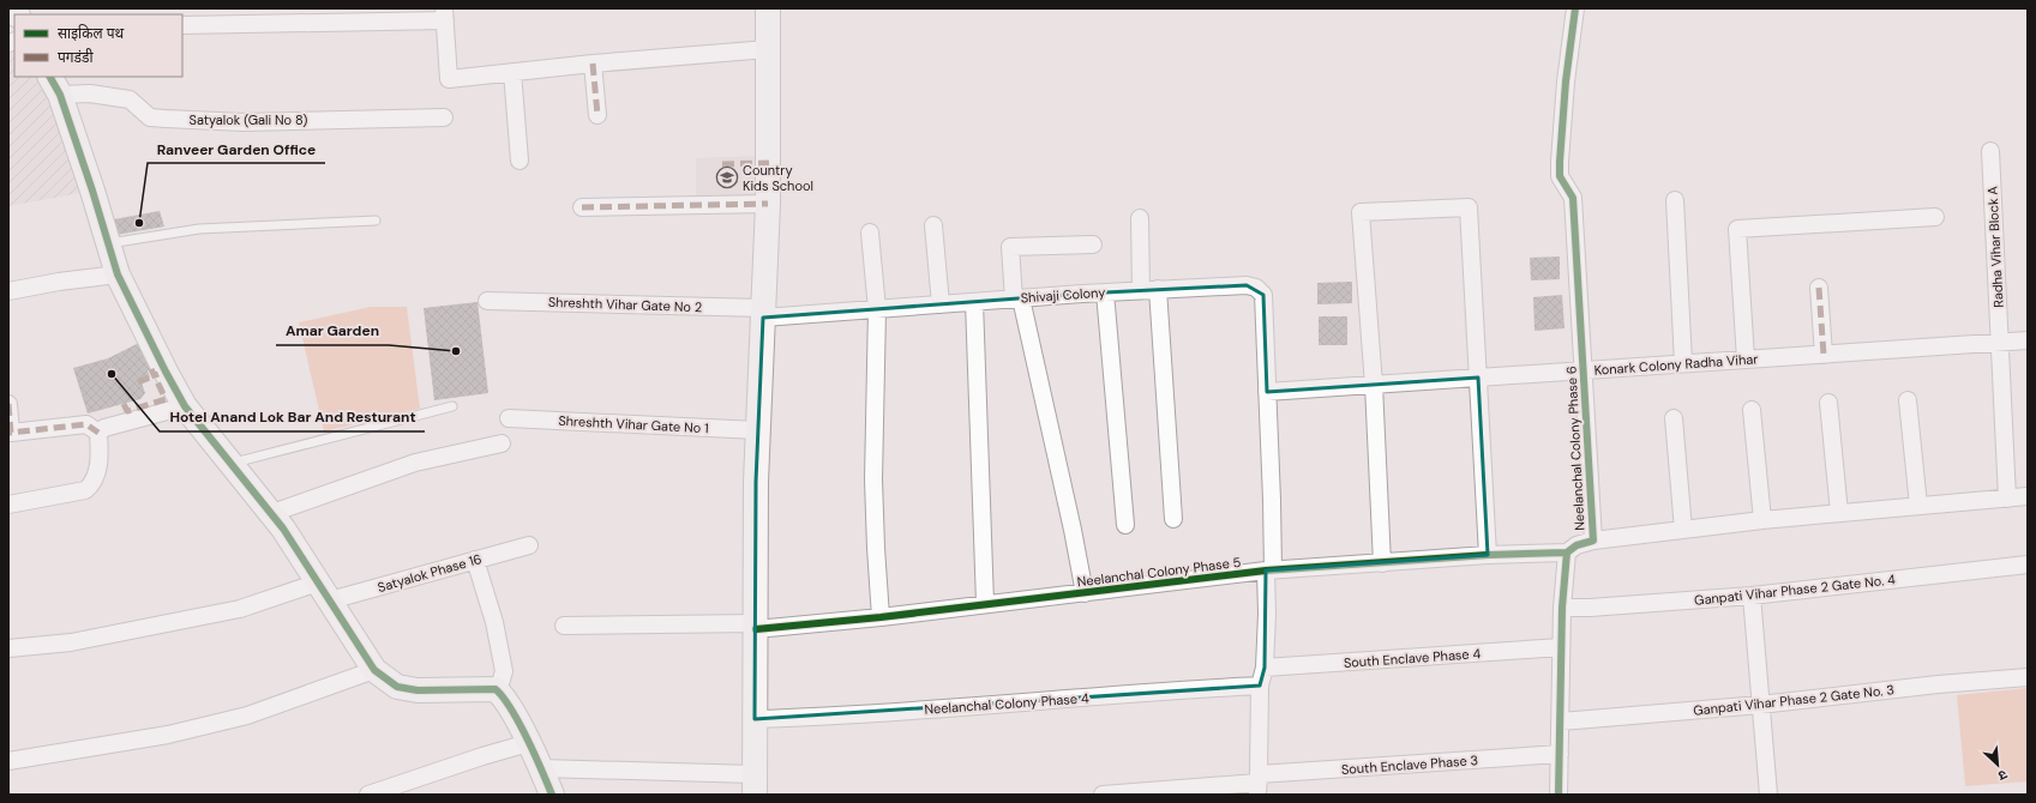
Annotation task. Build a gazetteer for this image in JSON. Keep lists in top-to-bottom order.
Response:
{
  "streets": {
    "street": [
      "Satyalok (Gali No 8)",
      "Radha Vihar Block A",
      "Shivaji Colony",
      "Shreshth Vihar Gate No 2",
      "Konark Colony Radha Vihar",
      "Shreshth Vihar Gate No 1",
      "Neelanchal Colony Phase 6",
      "Neelanchal Colony Phase 5",
      "Satyalok Phase 16",
      "Ganpati Vihar Phase 2 Gate No. 4",
      "South Enclave Phase 4",
      "Ganpati Vihar Phase 2 Gate No. 3",
      "Neelanchal Colony Phase 4",
      "South Enclave Phase 3"
    ]
  },
  "crossings": [
    ["Radha Vihar Block A", "Konark Colony Radha Vihar"],
    ["Shivaji Colony", "Shreshth Vihar Gate No 2"],
    ["Shivaji Colony", "Konark Colony Radha Vihar"],
    ["Shivaji Colony", "Neelanchal Colony Phase 5"],
    ["Shivaji Colony", "South Enclave Phase 4"],
    ["Shivaji Colony", "Neelanchal Colony Phase 4"],
    ["Shivaji Colony", "South Enclave Phase 3"],
    ["Konark Colony Radha Vihar", "Neelanchal Colony Phase 6"],
    ["Neelanchal Colony Phase 6", "Neelanchal Colony Phase 5"]
  ],
  "places": {
    "school or university": ["Country Kids School"],
    "other": ["Ranveer Garden Office", "Amar Garden", "Hotel Anand Lok Bar And Resturant"]
  },
  "legend": ["साइकिल पथ", "पगडंडी"],
  "north": "bottom right"
}
